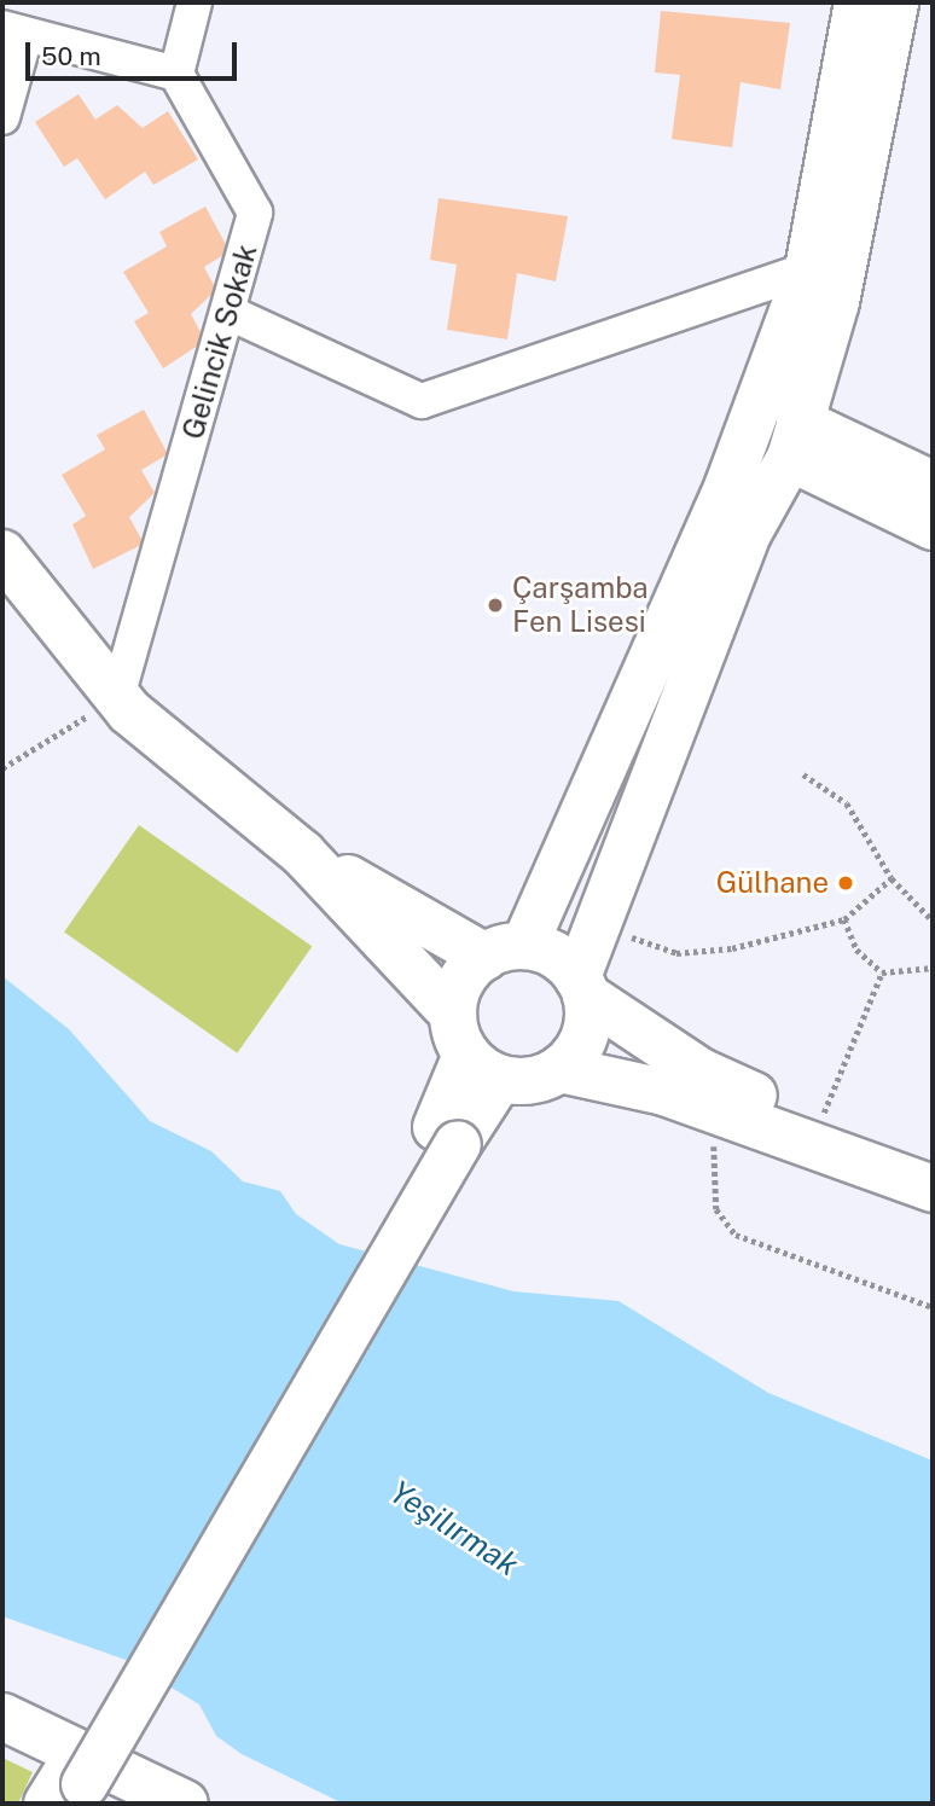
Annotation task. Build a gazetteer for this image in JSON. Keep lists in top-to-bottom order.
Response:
{
  "streets": {
    "street": ["Gelincik Sokak"]
  },
  "water": ["Yeşilırmak"],
  "places": ["Çarşamba Fen Lisesi", "Gülhane"],
  "scale_bar": "50 m"
}
